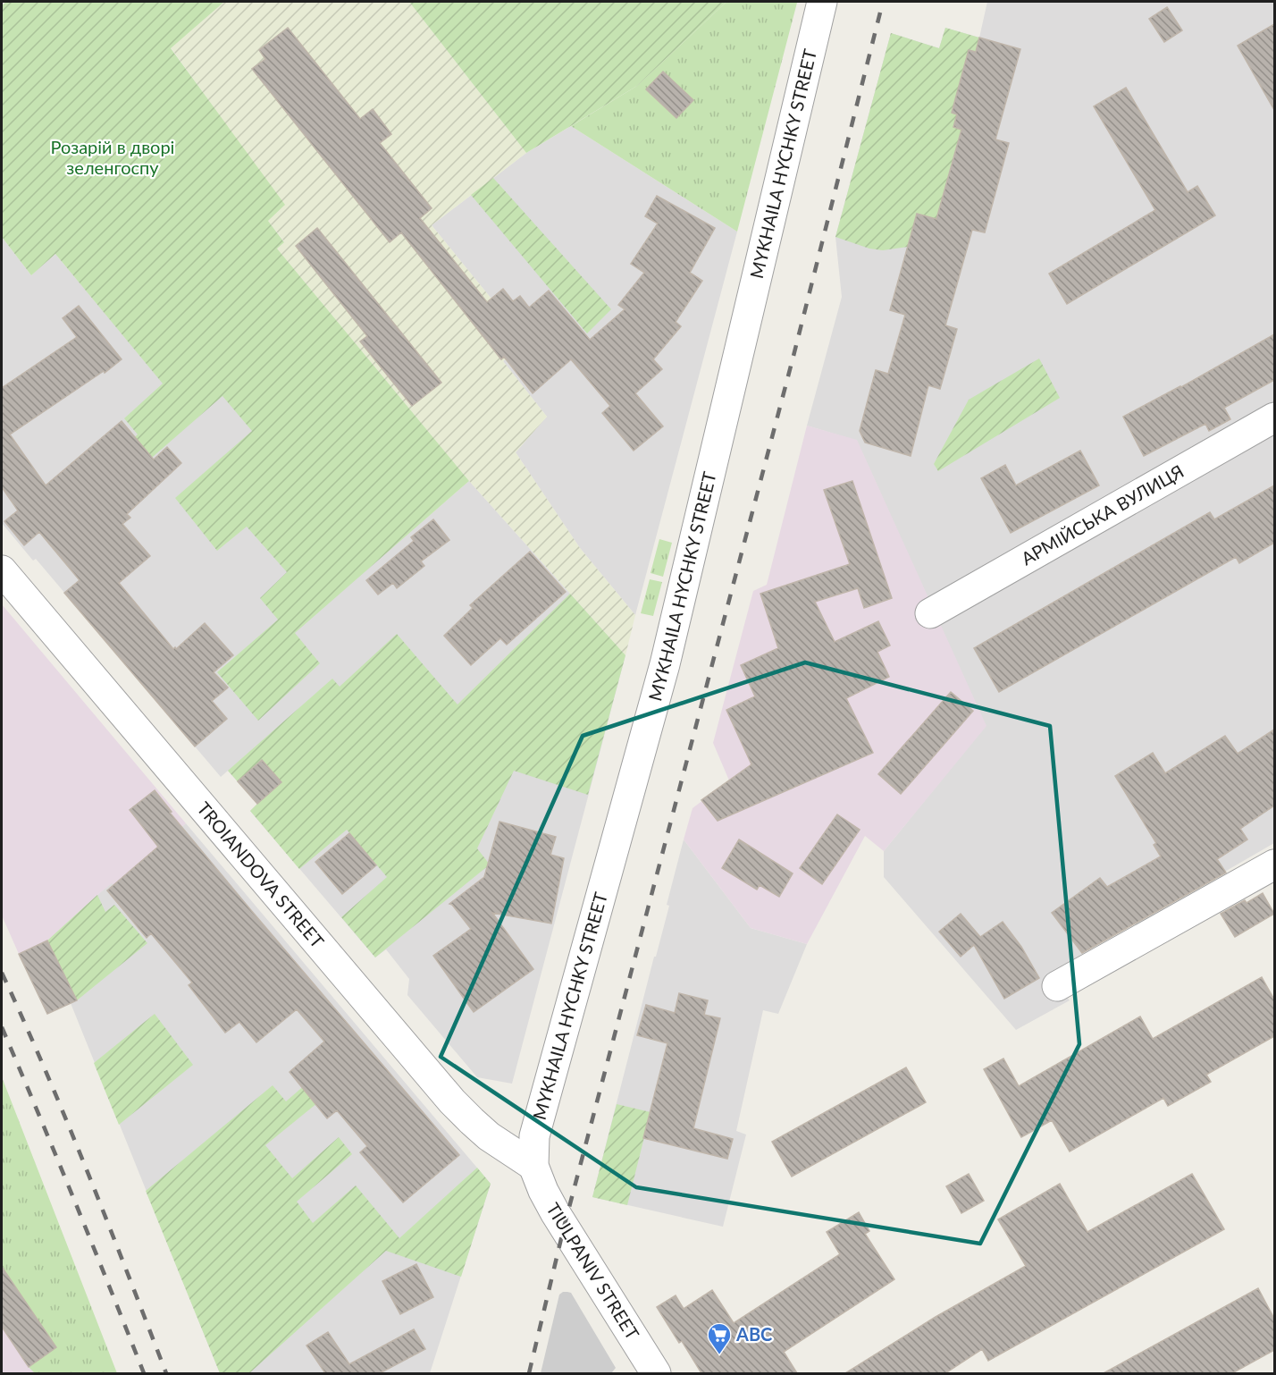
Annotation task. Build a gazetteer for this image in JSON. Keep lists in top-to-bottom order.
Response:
{
  "streets": {
    "street": [
      "MYKHAILA HYCHKY STREET",
      "АРМІЙСЬКА ВУЛИЦЯ",
      "TROIANDOVA STREET",
      "TIULPANIV STREET"
    ]
  },
  "crossings": [
    ["MYKHAILA HYCHKY STREET", "TROIANDOVA STREET"],
    ["MYKHAILA HYCHKY STREET", "TIULPANIV STREET"],
    ["TROIANDOVA STREET", "TIULPANIV STREET"]
  ],
  "parks": ["Розарій в дворі зеленгоспу"],
  "places": {
    "supermarket": ["ABC"]
  }
}
